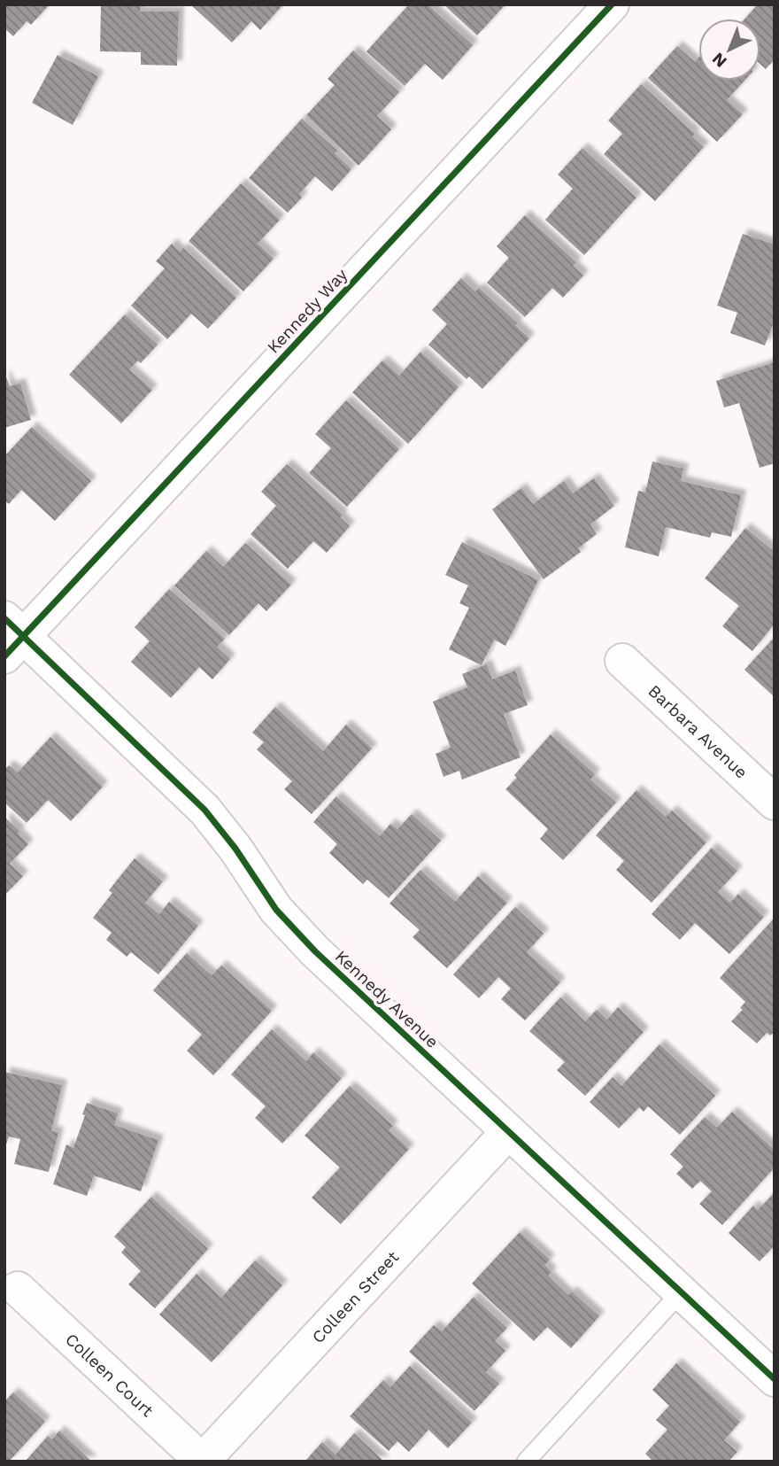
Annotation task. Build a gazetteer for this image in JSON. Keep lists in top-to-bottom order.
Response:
{
  "streets": {
    "street": [
      "Kennedy Way",
      "Barbara Avenue",
      "Kennedy Avenue",
      "Colleen Street",
      "Colleen Court"
    ]
  },
  "crossings": [
    ["Kennedy Way", "Kennedy Avenue"],
    ["Kennedy Avenue", "Colleen Street"],
    ["Colleen Street", "Colleen Court"]
  ],
  "north": "bottom left"
}
